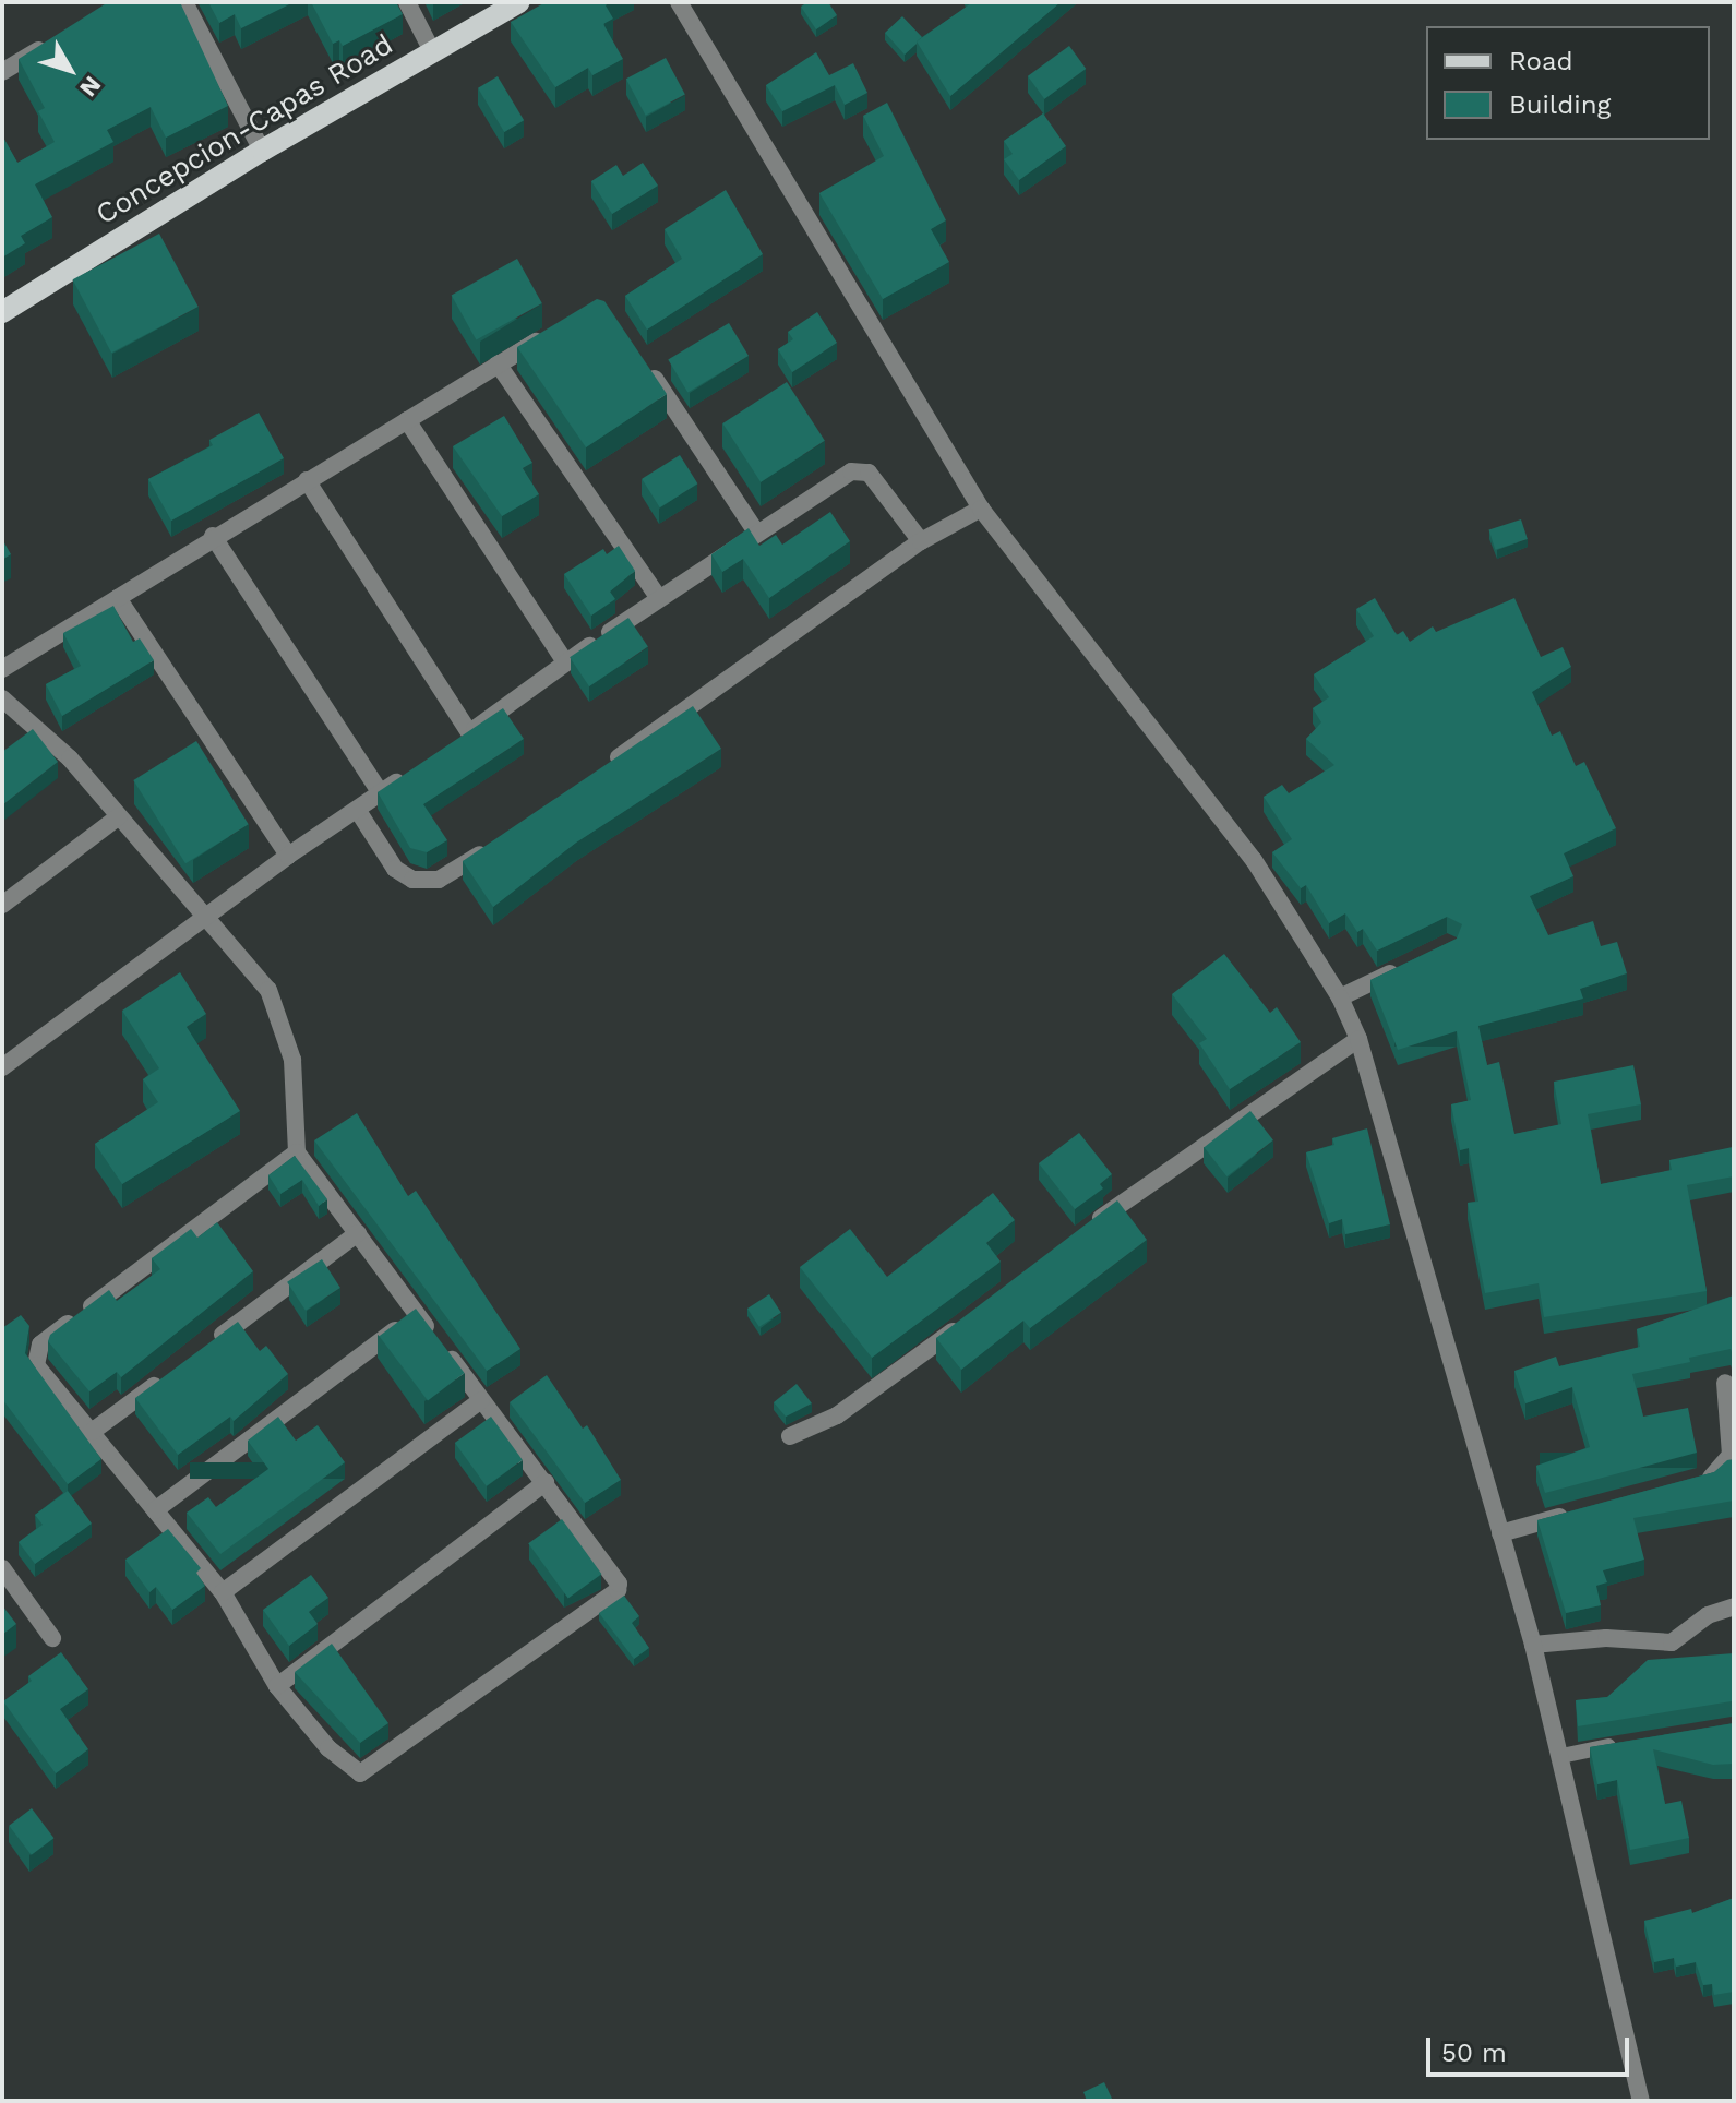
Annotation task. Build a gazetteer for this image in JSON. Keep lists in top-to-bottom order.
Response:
{
  "streets": {
    "main road": ["Concepcion-Capas Road"]
  },
  "legend": ["Road", "Building"],
  "scale_bar": "50 m",
  "north": "bottom right"
}
